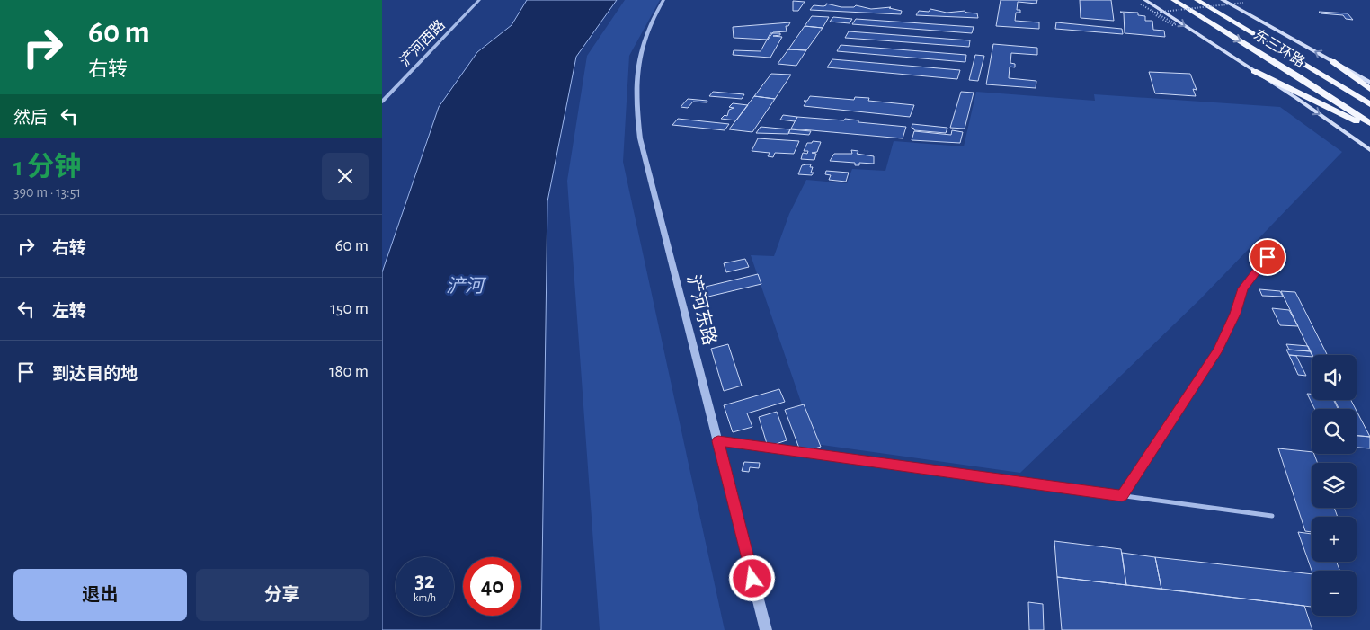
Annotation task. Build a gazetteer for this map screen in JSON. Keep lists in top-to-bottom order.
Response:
{
  "streets": {
    "highway": ["东三环路"],
    "street": ["浐河西路", "浐河东路"]
  },
  "water": ["浐河"],
  "page": {
    "turn": ["60 m", "右转"],
    "then": "然后",
    "heading": ["1 分钟", "390 m · 13:51"],
    "list": [
      {
        "name": "右转",
        "value": "60 m"
      },
      {
        "name": "左转",
        "value": "150 m"
      },
      {
        "name": "到达目的地",
        "value": "180 m"
      }
    ],
    "map_buttons": ["+", "−"],
    "speed": "32 km/h",
    "limit": "40",
    "buttons": ["退出", "分享"]
  }
}
